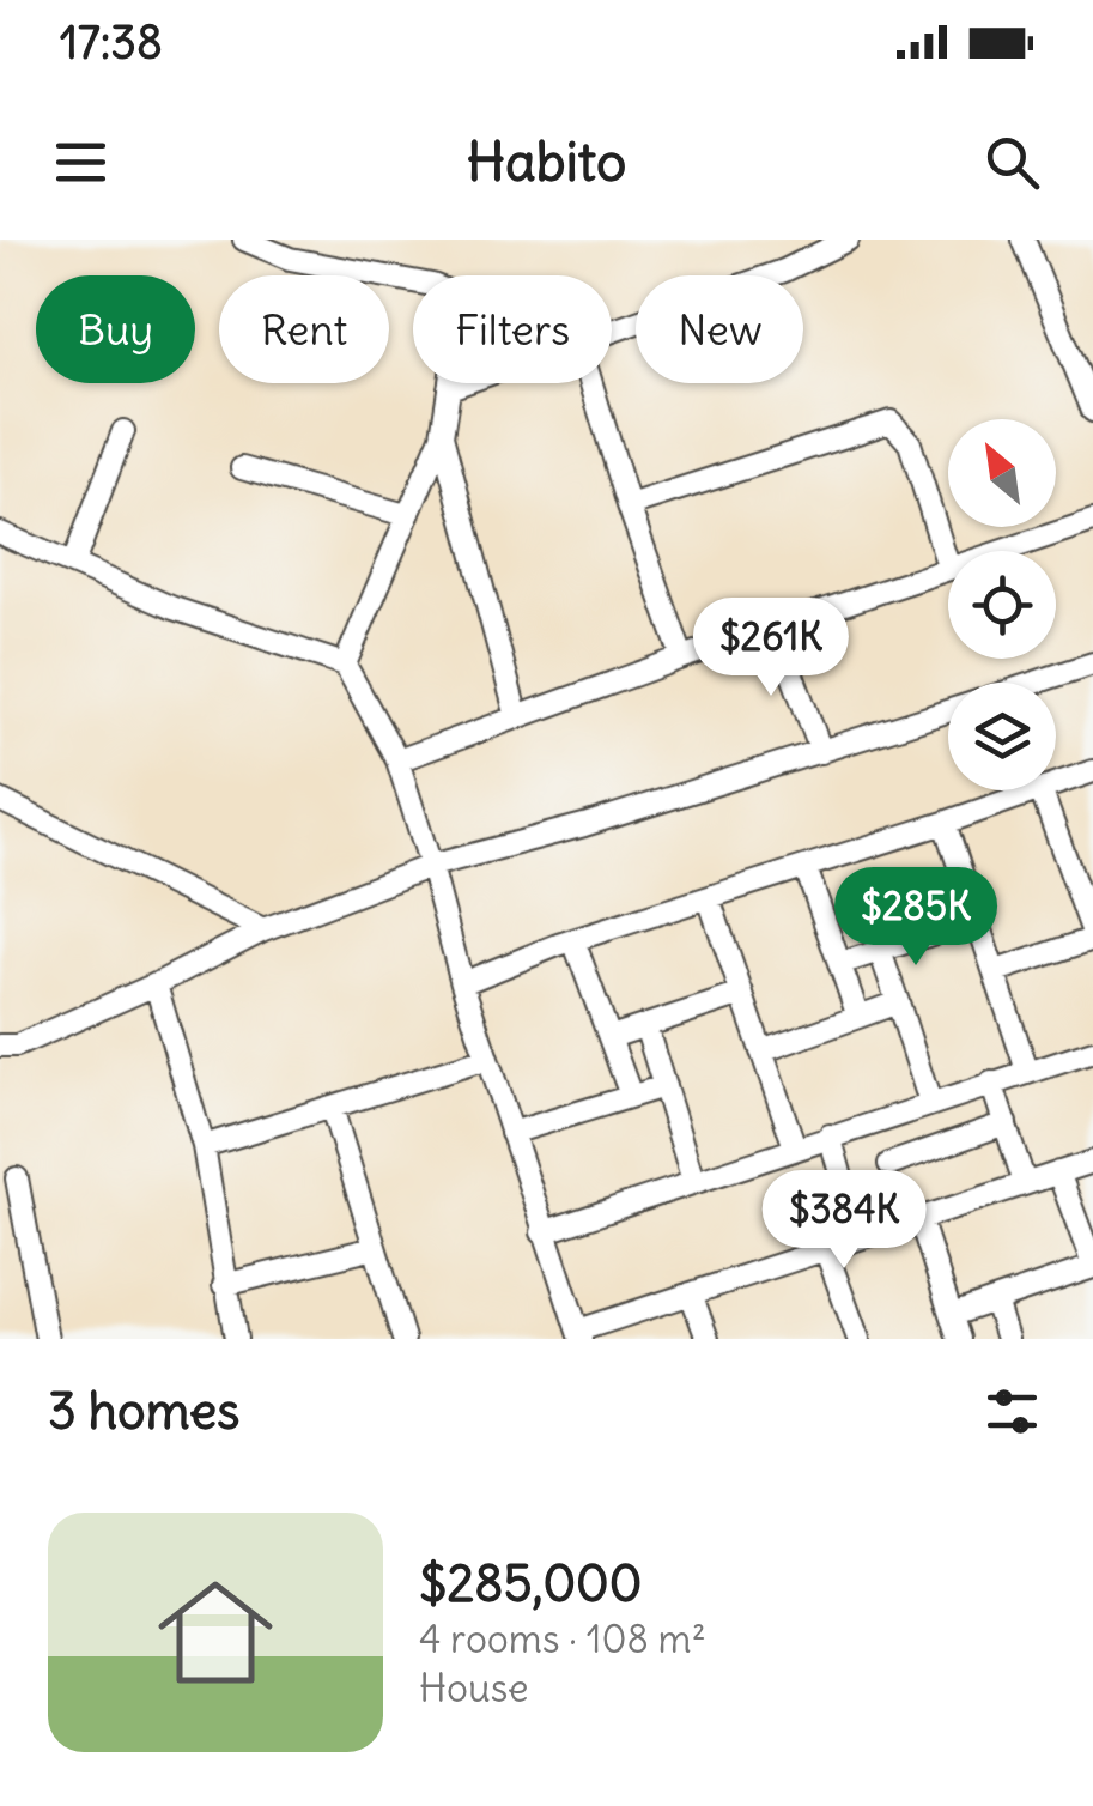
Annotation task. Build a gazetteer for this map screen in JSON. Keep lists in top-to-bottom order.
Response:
{
  "north": "top left",
  "page": {
    "status": "17:38",
    "header": "Habito",
    "chip": [
      "Buy",
      "Rent",
      "Filters",
      "New"
    ],
    "price": ["$261K", "$285K", "$384K"],
    "heading": "3 homes",
    "list": [
      {
        "name": "$285,000",
        "note": "4 rooms · 108 m² · House"
      }
    ]
  }
}
